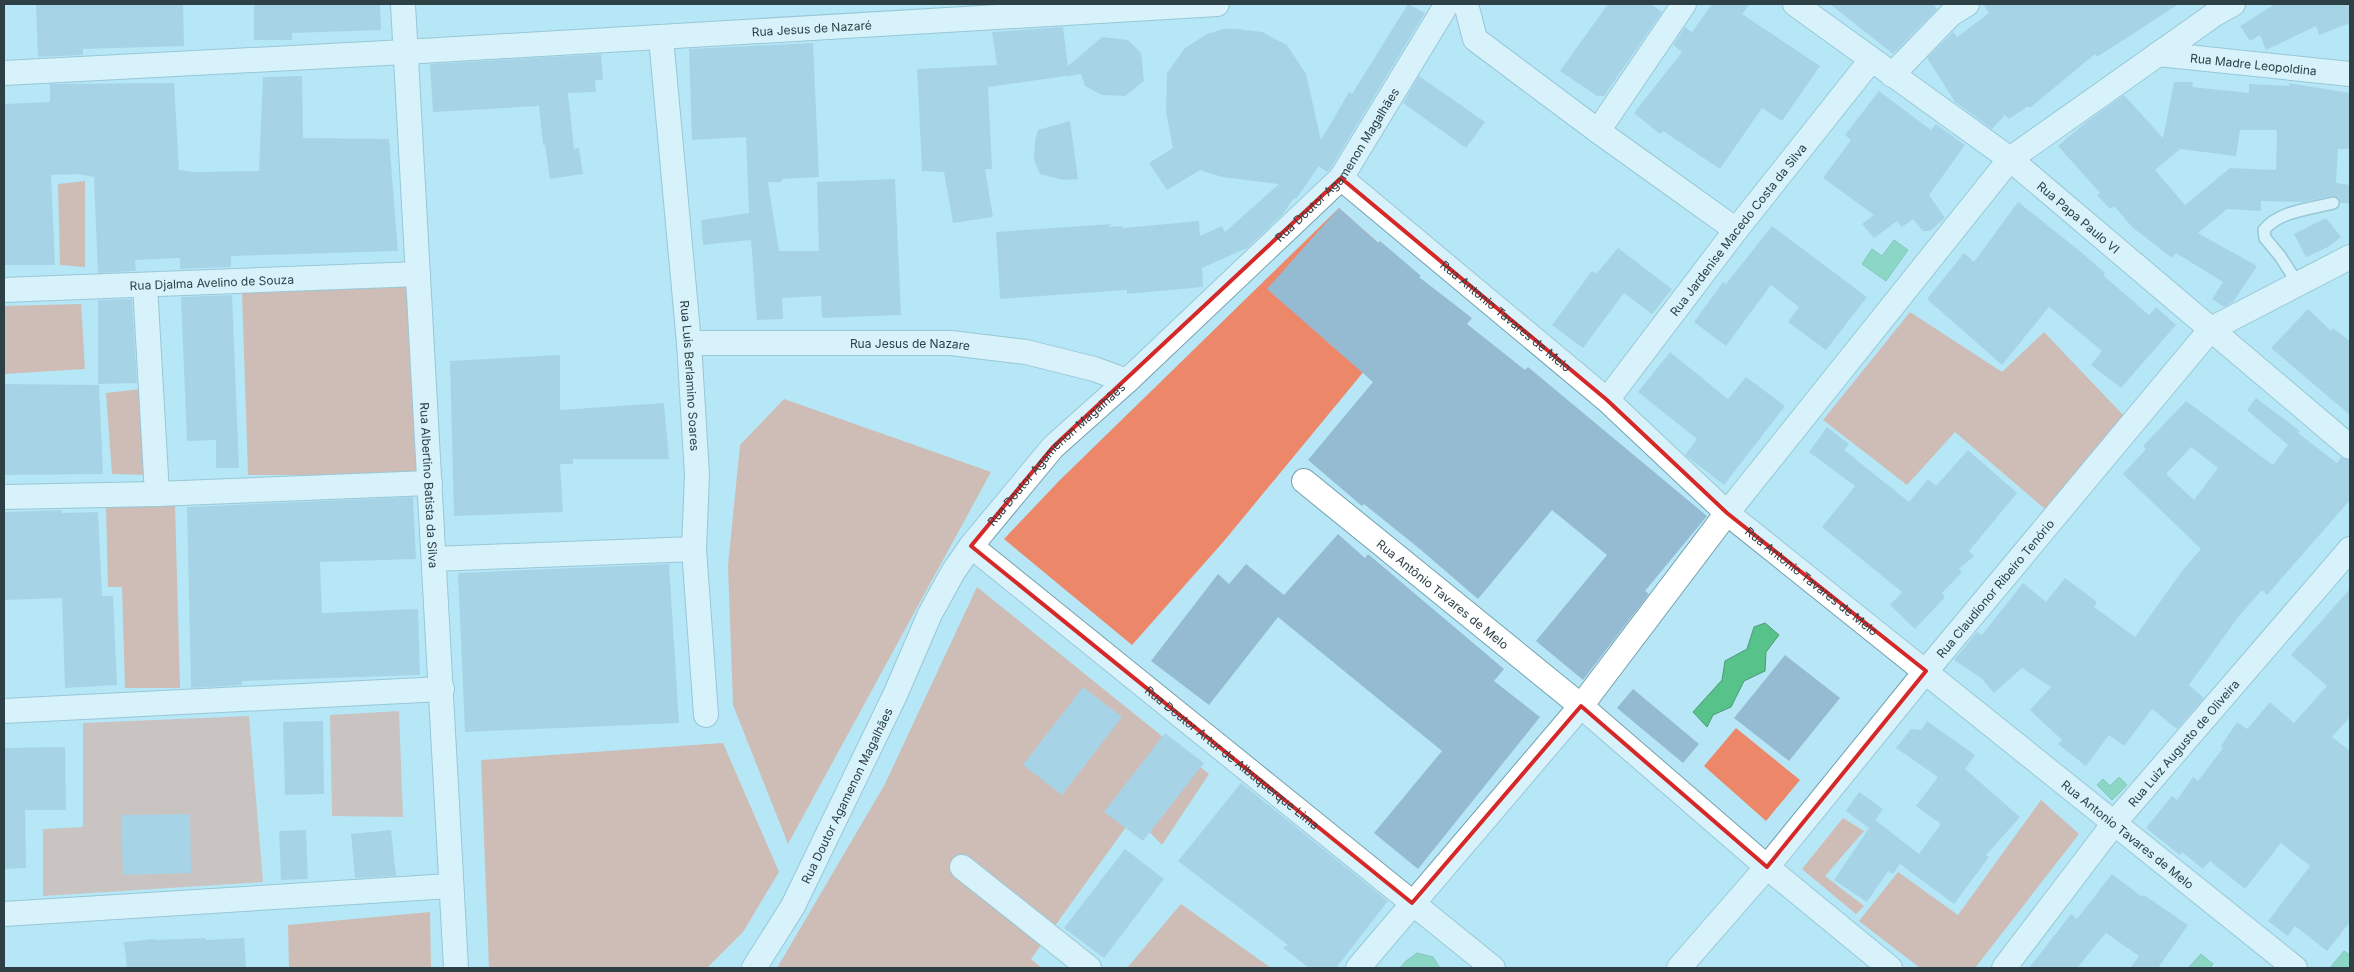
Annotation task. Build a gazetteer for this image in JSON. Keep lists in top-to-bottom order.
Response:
{
  "streets": {
    "street": [
      "Rua Jesus de Nazaré",
      "Rua Madre Leopoldina",
      "Rua Doutor Agamenon Magalhães",
      "Rua Papa Paulo VI",
      "Rua Jardenise Macedo Costa da Silva",
      "Rua Djalma Avelino de Souza",
      "Rua Antonio Tavares de Melo",
      "Rua Jesus de Nazare",
      "Rua Luis Berlamino Soares",
      "Rua Albertino Batista da Silva",
      "Rua Claudionor Ribeiro Tenório",
      "Rua Antônio Tavares de Melo",
      "Rua Luiz Augusto de Oliveira",
      "Rua Doutor Artur de Albuquerque Lima"
    ]
  },
  "crossings": [
    ["Rua Jesus de Nazaré", "Rua Luis Berlamino Soares"],
    ["Rua Jesus de Nazaré", "Rua Albertino Batista da Silva"],
    ["Rua Doutor Agamenon Magalhães", "Rua Antonio Tavares de Melo"],
    ["Rua Doutor Agamenon Magalhães", "Rua Jesus de Nazare"],
    ["Rua Doutor Agamenon Magalhães", "Rua Doutor Artur de Albuquerque Lima"],
    ["Rua Papa Paulo VI", "Rua Jardenise Macedo Costa da Silva"],
    ["Rua Papa Paulo VI", "Rua Claudionor Ribeiro Tenório"],
    ["Rua Jardenise Macedo Costa da Silva", "Rua Antonio Tavares de Melo"],
    ["Rua Djalma Avelino de Souza", "Rua Albertino Batista da Silva"],
    ["Rua Antonio Tavares de Melo", "Rua Claudionor Ribeiro Tenório"],
    ["Rua Antonio Tavares de Melo", "Rua Luiz Augusto de Oliveira"],
    ["Rua Jesus de Nazare", "Rua Luis Berlamino Soares"],
    ["Rua Claudionor Ribeiro Tenório", "Rua Antônio Tavares de Melo"]
  ]
}
